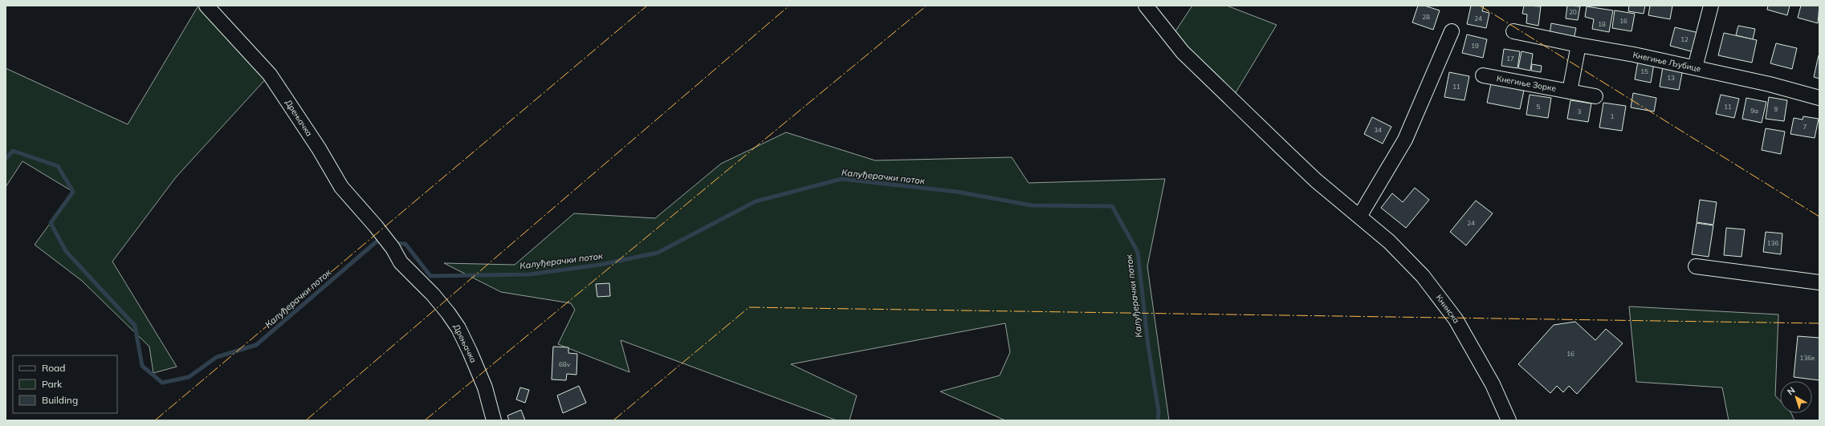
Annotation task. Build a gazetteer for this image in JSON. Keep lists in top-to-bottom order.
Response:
{
  "streets": {
    "street": [
      "Кнегиње Љубице",
      "Кнегиње Зорке",
      "Дрењачка",
      "Книнска"
    ]
  },
  "water": ["Калуђерачки поток"],
  "house_numbers": [
    "20",
    "28",
    "24",
    "16",
    "18",
    "12",
    "19",
    "17",
    "15",
    "13",
    "11",
    "5",
    "11",
    "9",
    "9a",
    "3",
    "1",
    "7",
    "34",
    "24",
    "136",
    "16",
    "136e",
    "68v"
  ],
  "legend": ["Road", "Park", "Building"],
  "north": "top left"
}
